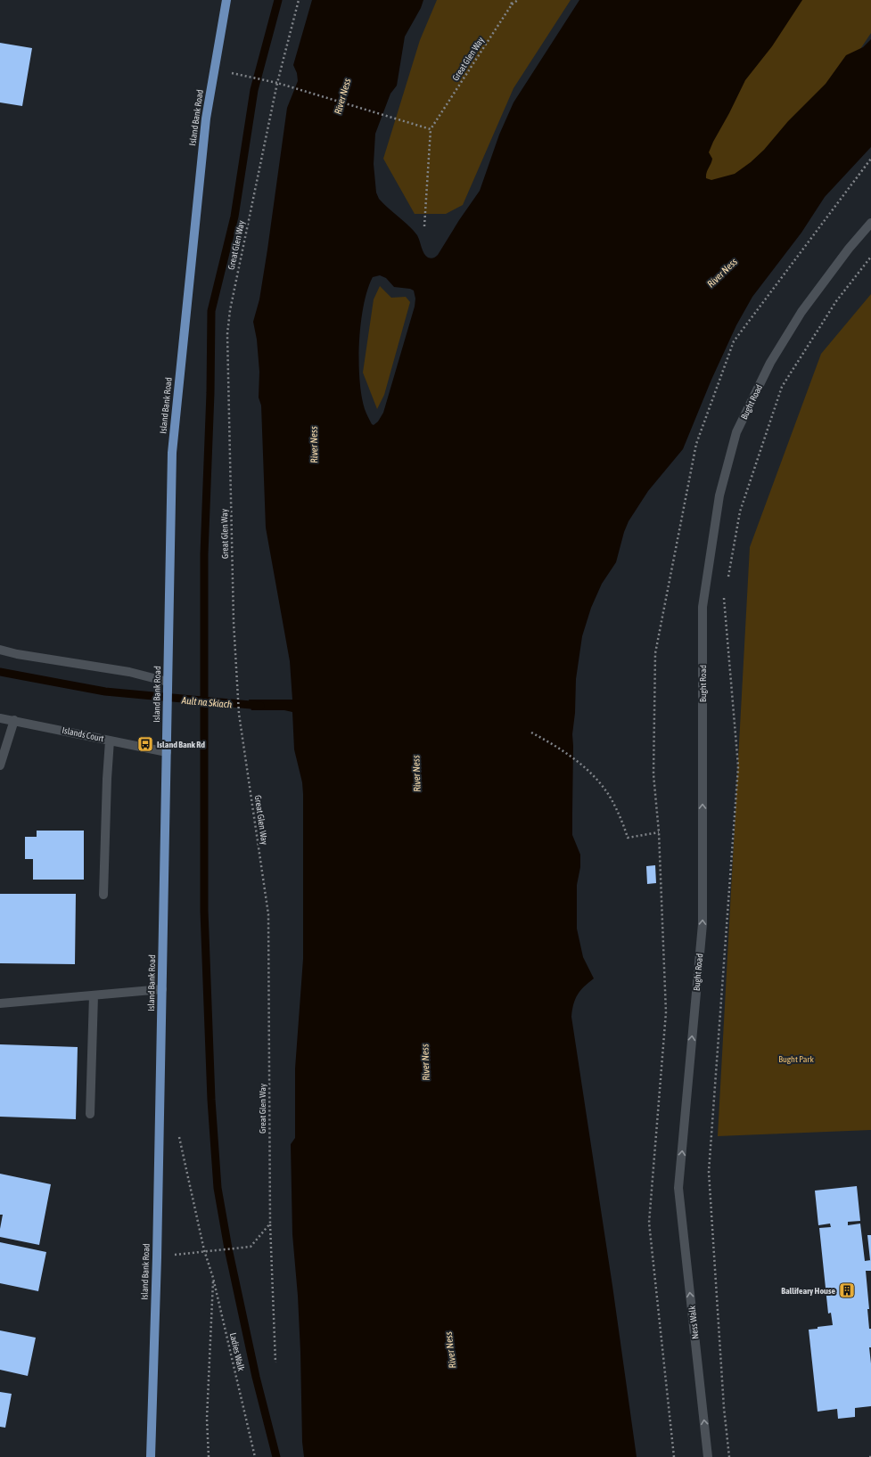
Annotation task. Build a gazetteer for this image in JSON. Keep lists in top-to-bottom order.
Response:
{
  "streets": {
    "main road": ["Island Bank Road"],
    "street": ["Bught Road", "Islands Court", "Ness Walk"],
    "path": ["Great Glen Way", "Ladies Walk"]
  },
  "crossings": [
    ["Island Bank Road", "Islands Court"],
    ["Bught Road", "Ness Walk"]
  ],
  "one_way": ["Bught Road", "Ness Walk"],
  "water": ["River Ness", "Ault na Skiach"],
  "parks": ["Bught Park"],
  "places": {
    "bus stop": ["Island Bank Rd"],
    "building": ["Ballifeary House"]
  }
}
